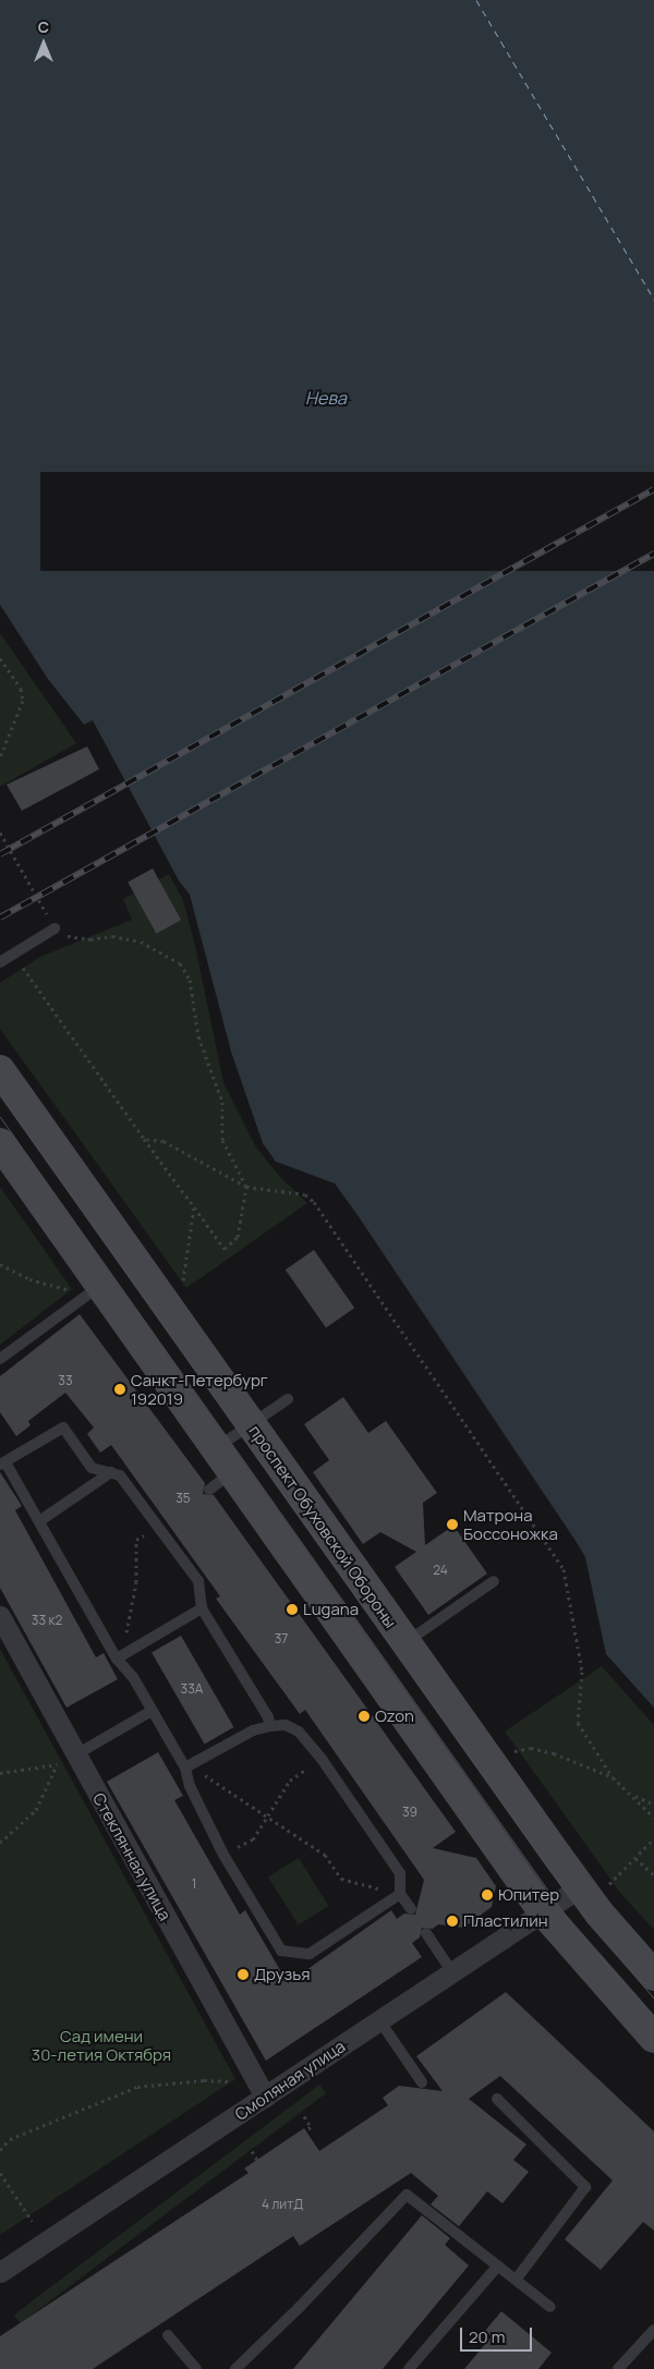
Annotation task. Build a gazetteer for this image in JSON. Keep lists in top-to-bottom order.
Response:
{
  "streets": {
    "main road": ["проспект Обуховской Обороны"],
    "street": ["Стеклянная улица", "Смоляная улица"]
  },
  "crossings": [
    ["проспект Обуховской Обороны", "Смоляная улица"],
    ["Стеклянная улица", "Смоляная улица"]
  ],
  "water": ["Нева"],
  "parks": ["Сад имени 30-летия Октября"],
  "places": [
    "Санкт-Петербург 192019",
    "Матрона Боссоножка",
    "Lugana",
    "Ozon",
    "Юпитер",
    "Пластилин",
    "Друзья"
  ],
  "house_numbers": [
    "33",
    "35",
    "24",
    "33 к2",
    "37",
    "33А",
    "39",
    "1",
    "4 литД"
  ],
  "scale_bar": "20 m",
  "north": "top"
}
